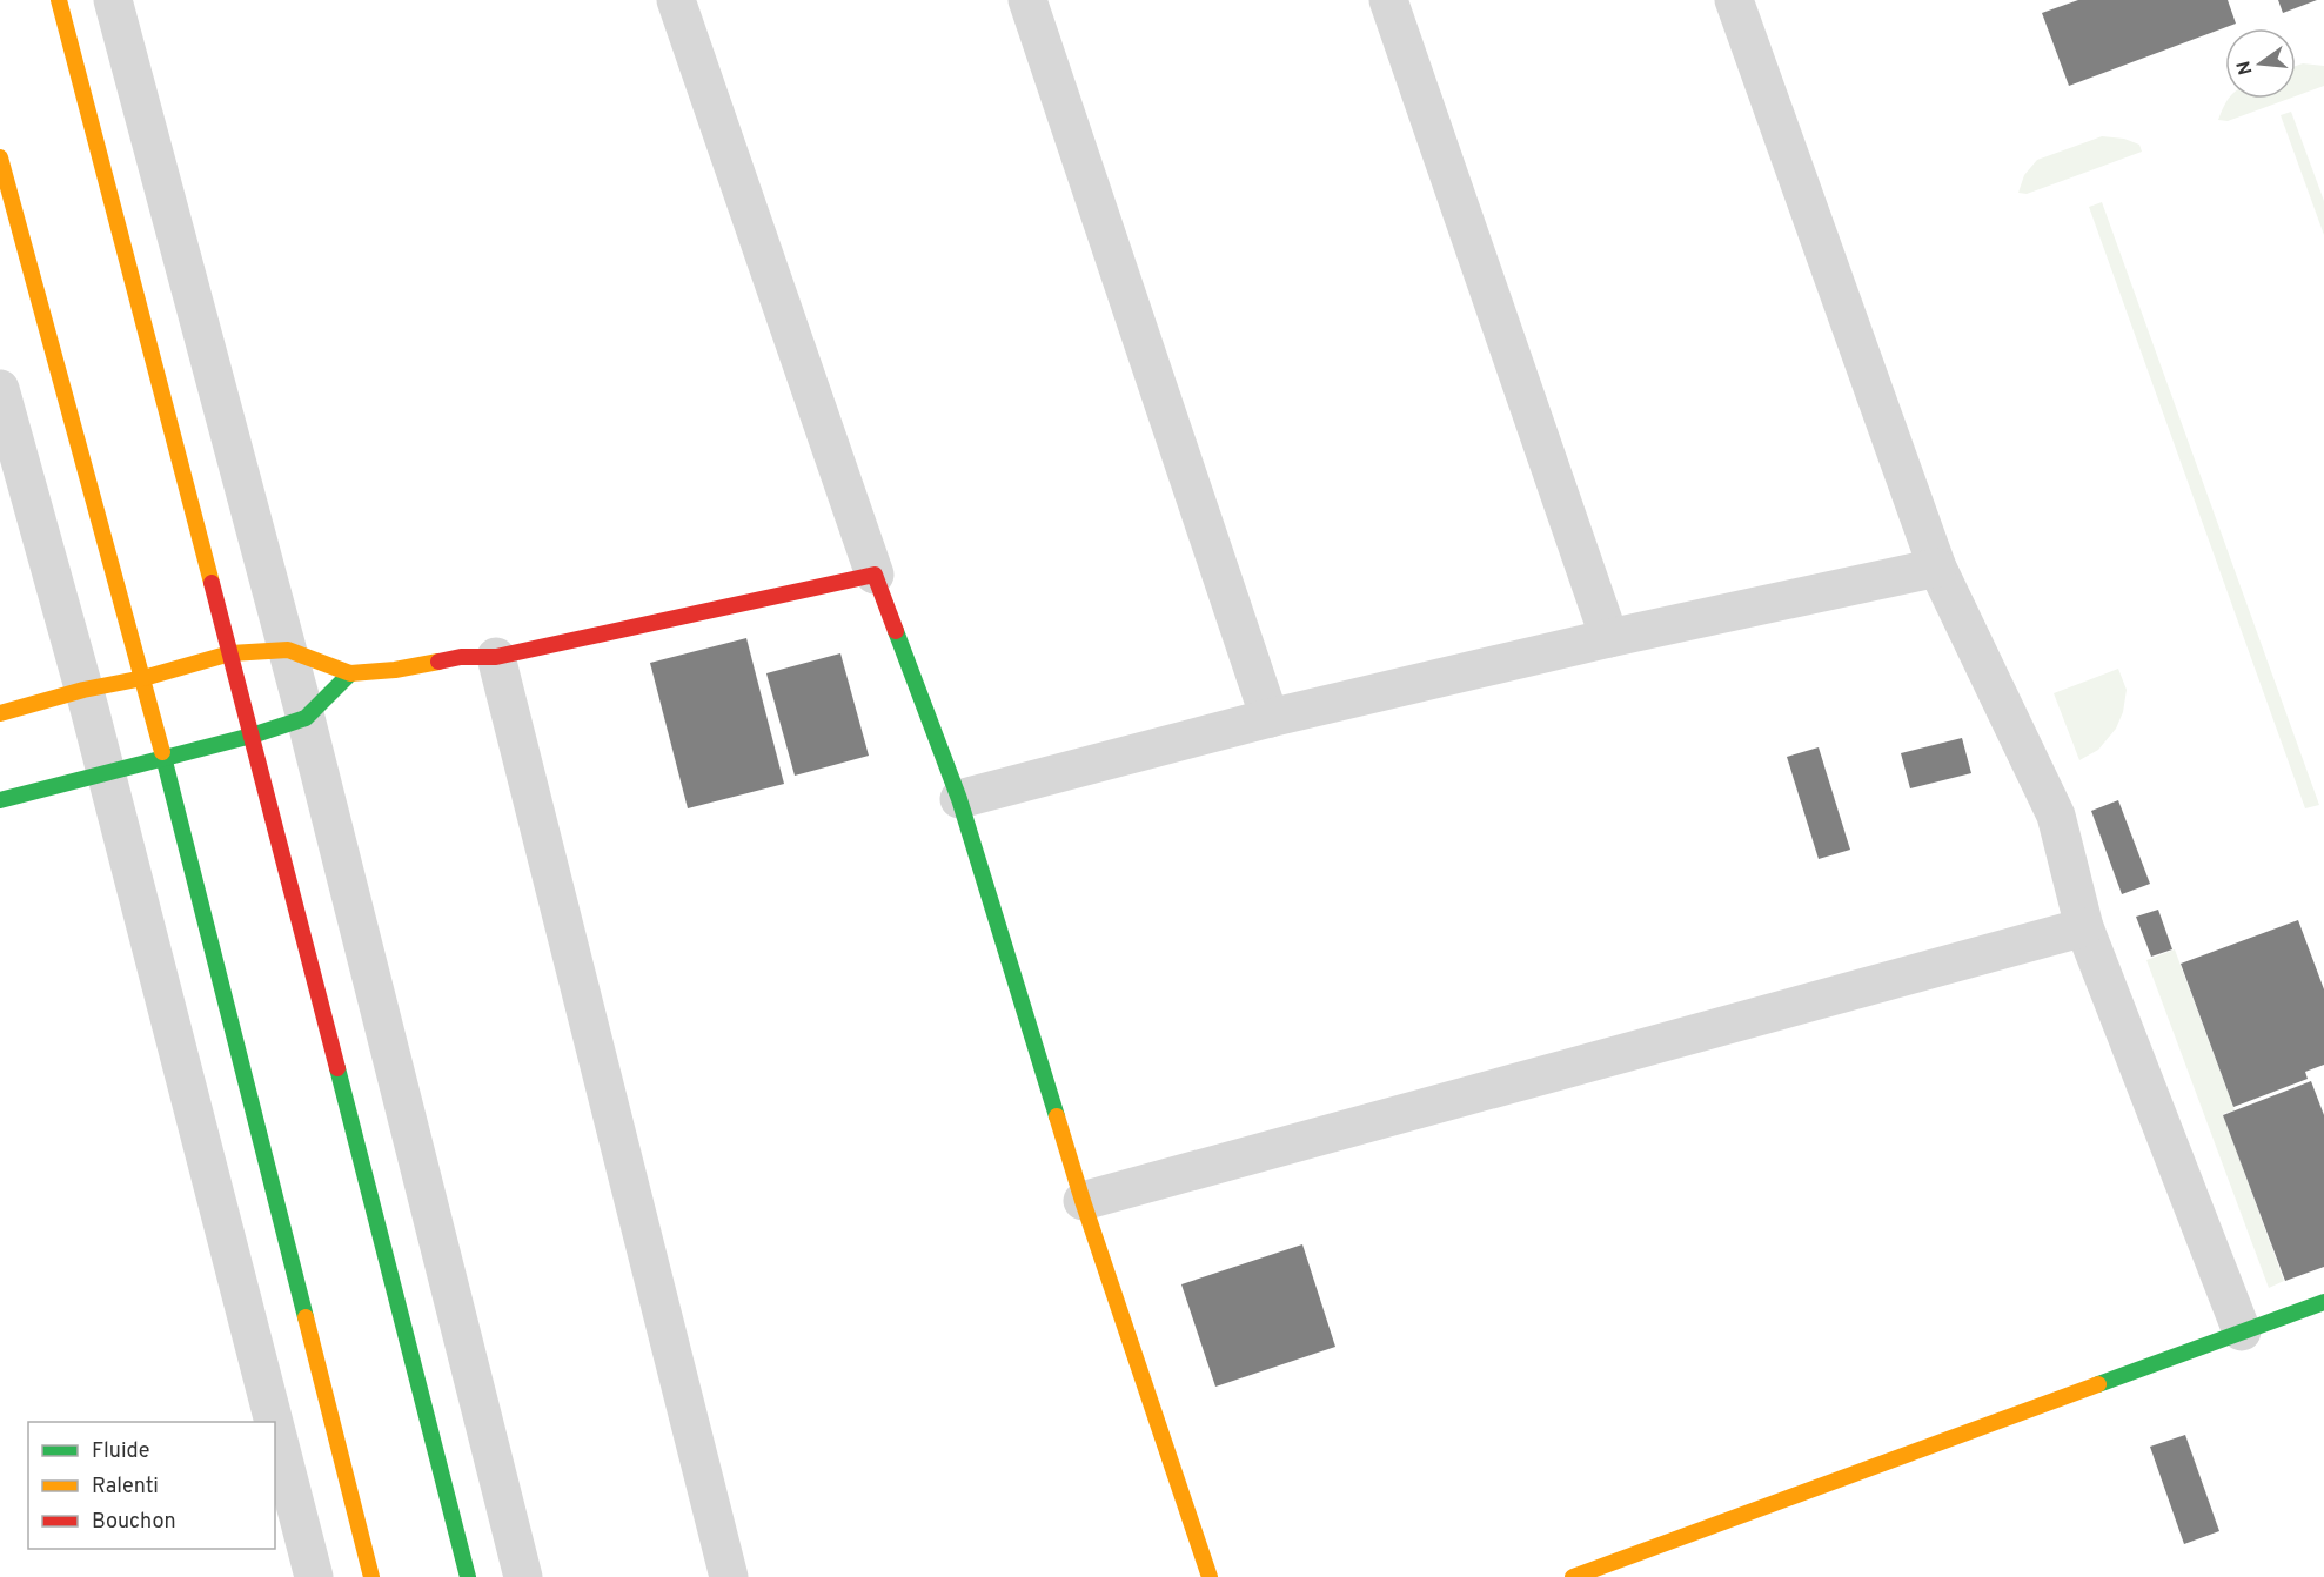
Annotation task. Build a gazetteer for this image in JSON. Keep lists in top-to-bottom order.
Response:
{
  "legend": ["Fluide", "Ralenti", "Bouchon"],
  "north": "left"
}
